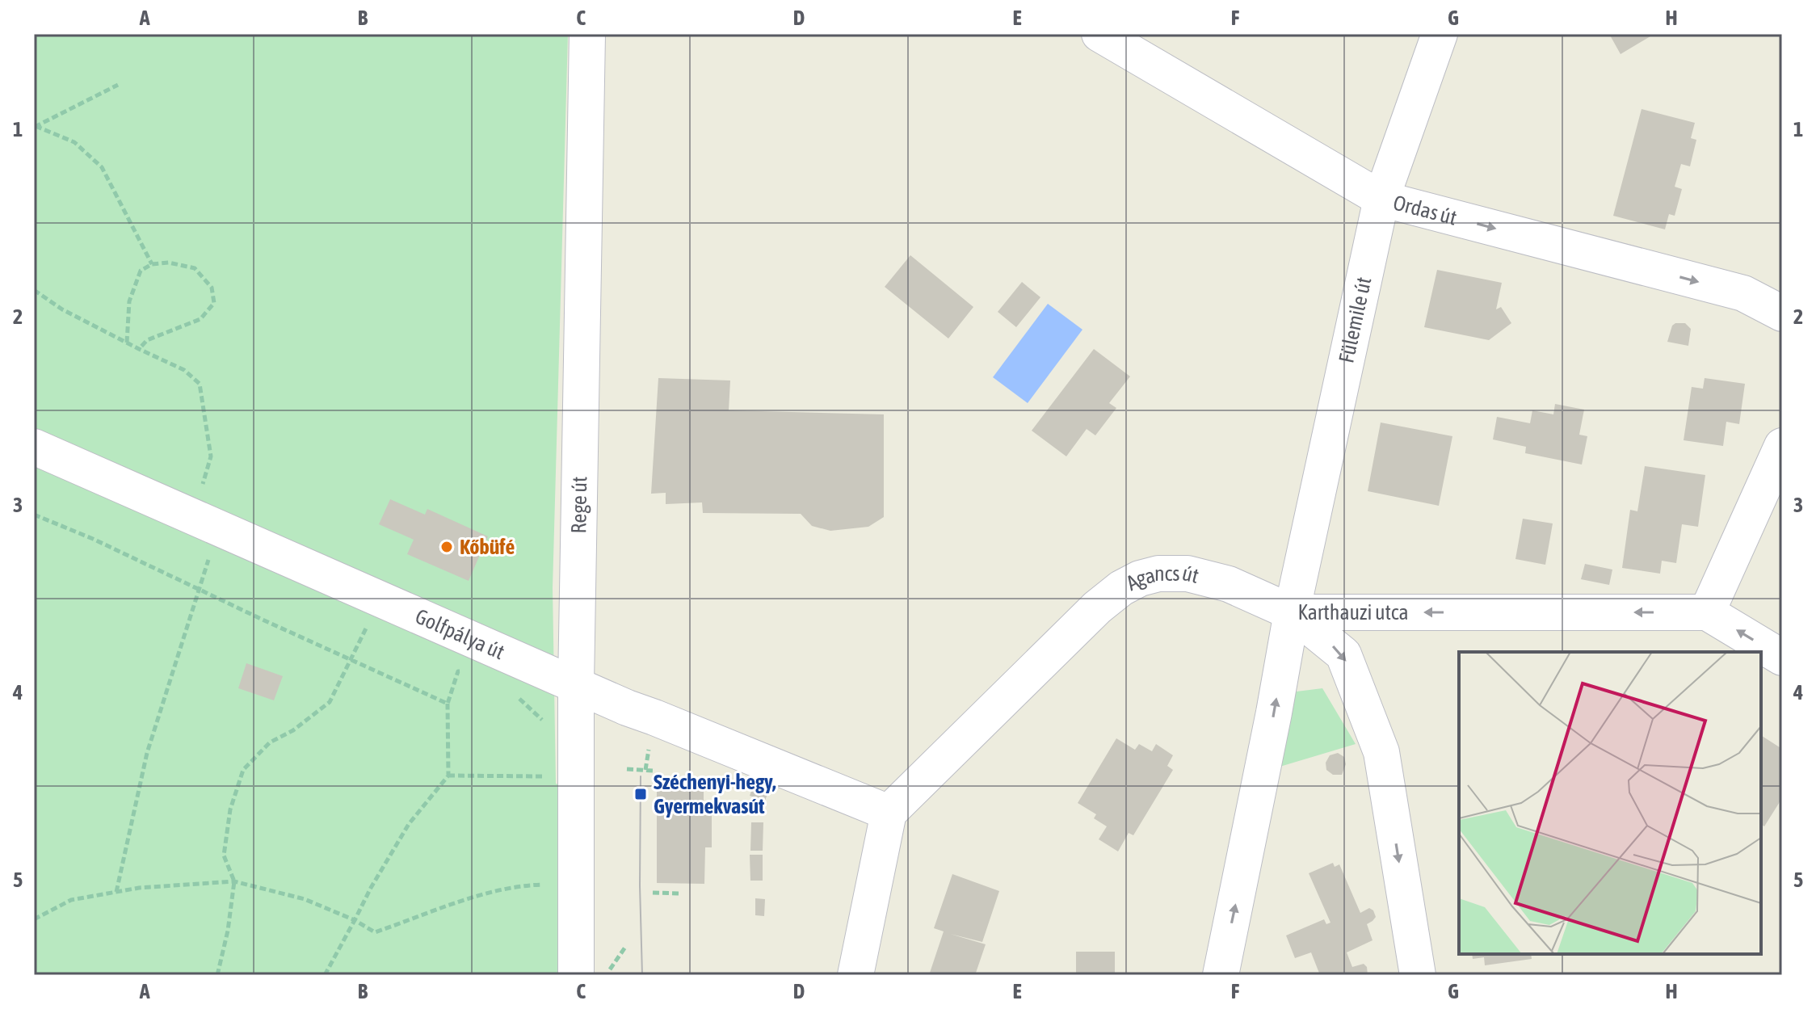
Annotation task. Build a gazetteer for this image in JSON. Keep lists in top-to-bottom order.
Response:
{
  "streets": {
    "street": [
      "Ordas út",
      "Fülemile út",
      "Rege út",
      "Agancs út",
      "Karthauzi utca",
      "Golfpálya út"
    ]
  },
  "crossings": [
    ["Ordas út", "Fülemile út"],
    ["Fülemile út", "Agancs út"],
    ["Fülemile út", "Karthauzi utca"],
    ["Rege út", "Golfpálya út"],
    ["Agancs út", "Karthauzi utca"],
    ["Agancs út", "Golfpálya út"]
  ],
  "one_way": ["Ordas út", "Agancs út"],
  "places": {
    "other": ["Kőbüfé"],
    "transit": ["Széchenyi-hegy, Gyermekvasút"]
  },
  "grid": {
    "columns": [
      "A",
      "B",
      "C",
      "D",
      "E",
      "F",
      "G",
      "H"
    ],
    "rows": [
      "1",
      "2",
      "3",
      "4",
      "5"
    ]
  }
}
